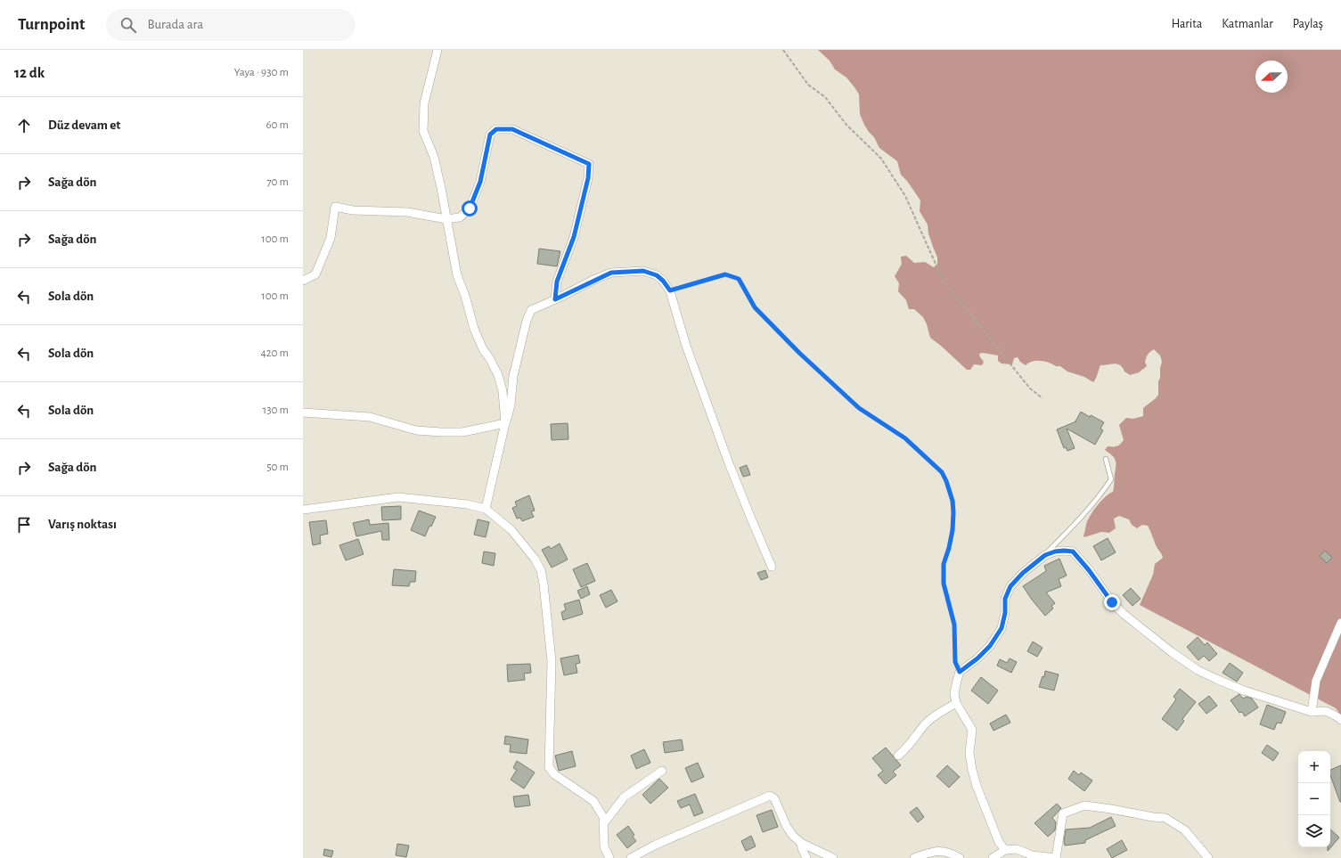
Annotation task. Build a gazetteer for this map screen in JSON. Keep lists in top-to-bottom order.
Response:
{
  "north": "left",
  "page": {
    "header": "Turnpoint",
    "search": "Burada ara",
    "nav": ["Harita", "Katmanlar", "Paylaş"],
    "heading": ["12 dk", "Yaya · 930 m"],
    "list": [
      ["Düz devam et", "60 m"],
      ["Sağa dön", "70 m"],
      ["Sağa dön", "100 m"],
      ["Sola dön", "100 m"],
      ["Sola dön", "420 m"],
      ["Sola dön", "130 m"],
      ["Sağa dön", "50 m"],
      "Varış noktası"
    ],
    "map_buttons": ["+", "−"]
  }
}
